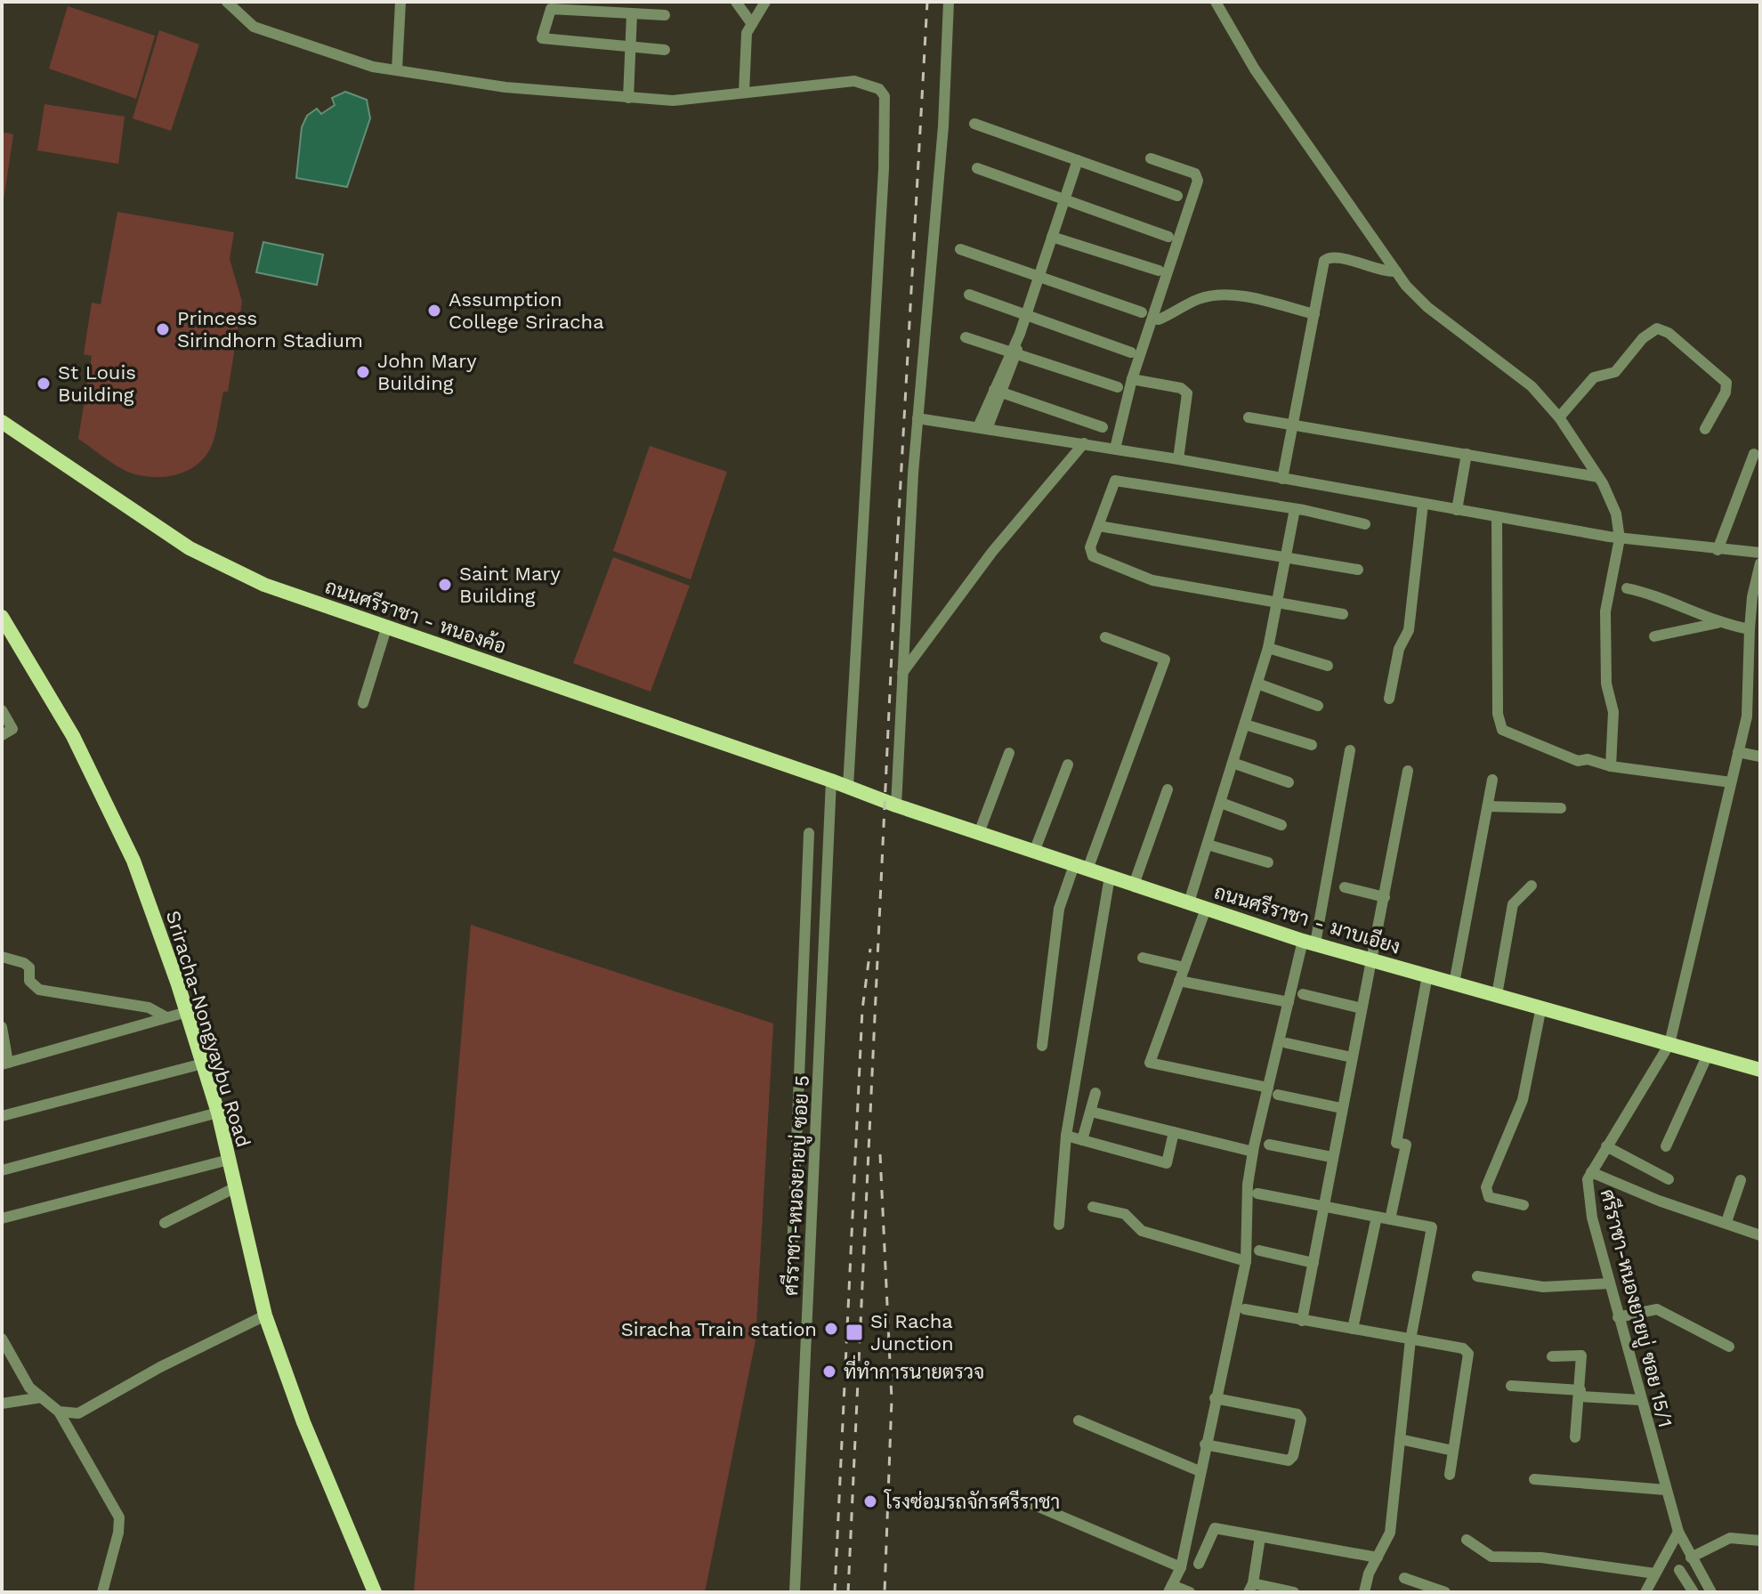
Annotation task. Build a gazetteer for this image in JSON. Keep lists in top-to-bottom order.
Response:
{
  "streets": {
    "main road": ["ถนนศรีราชา - หนองค้อ", "ถนนศรีราชา - มาบเอียง", "Sriracha-Nongyaybu Road"],
    "street": ["ศรีราชา-หนองยายบู่ ซอย 5", "ศรีราชา-หนองยายบู่ ซอย 15/1"]
  },
  "crossings": [
    ["ถนนศรีราชา - หนองค้อ", "ถนนศรีราชา - มาบเอียง"],
    ["ถนนศรีราชา - หนองค้อ", "ศรีราชา-หนองยายบู่ ซอย 5"],
    ["ถนนศรีราชา - มาบเอียง", "ศรีราชา-หนองยายบู่ ซอย 15/1"]
  ],
  "places": {
    "other": [
      "Assumption College Sriracha",
      "Princess Sirindhorn Stadium",
      "John Mary Building",
      "St Louis Building",
      "Saint Mary Building",
      "Siracha Train station",
      "ที่ทำการนายตรวจ",
      "โรงซ่อมรถจักรศรีราชา"
    ],
    "transit": ["Si Racha Junction"]
  }
}
